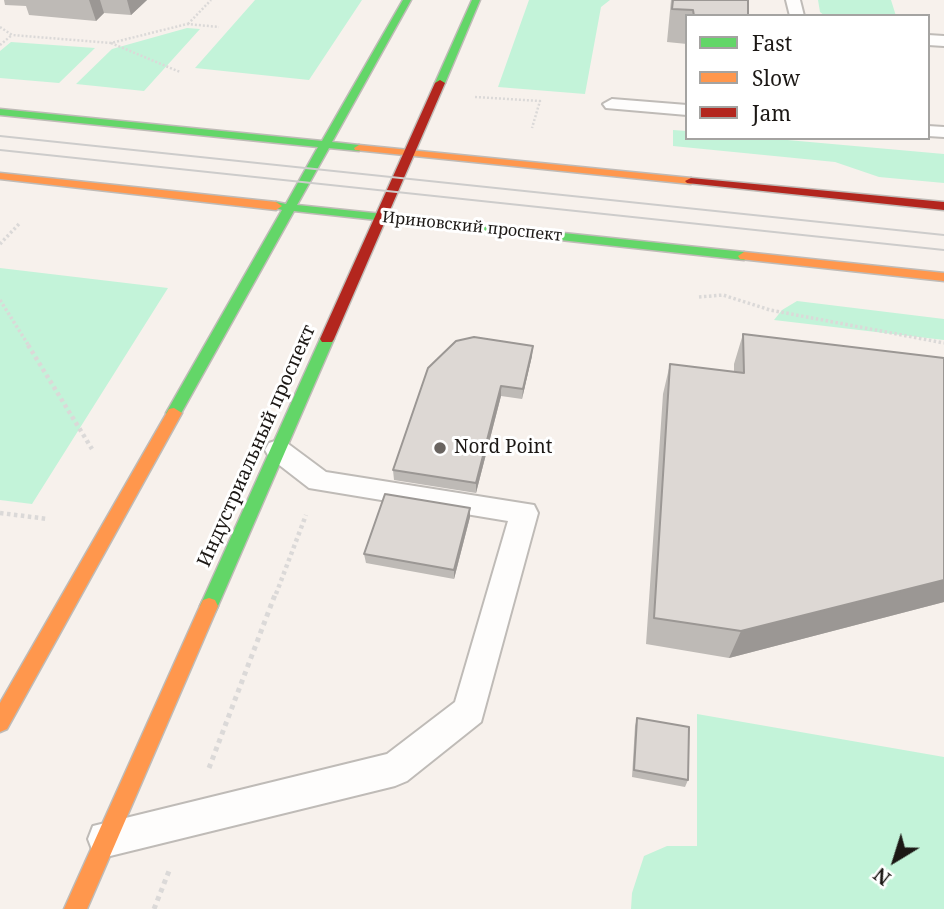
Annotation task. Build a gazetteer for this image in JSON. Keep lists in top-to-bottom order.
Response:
{
  "streets": {
    "main road": ["Ириновский проспект", "Индустриальный проспект"]
  },
  "crossings": [
    ["Ириновский проспект", "Индустриальный проспект"]
  ],
  "places": ["Nord Point"],
  "legend": ["Fast", "Slow", "Jam"],
  "north": "bottom left"
}
